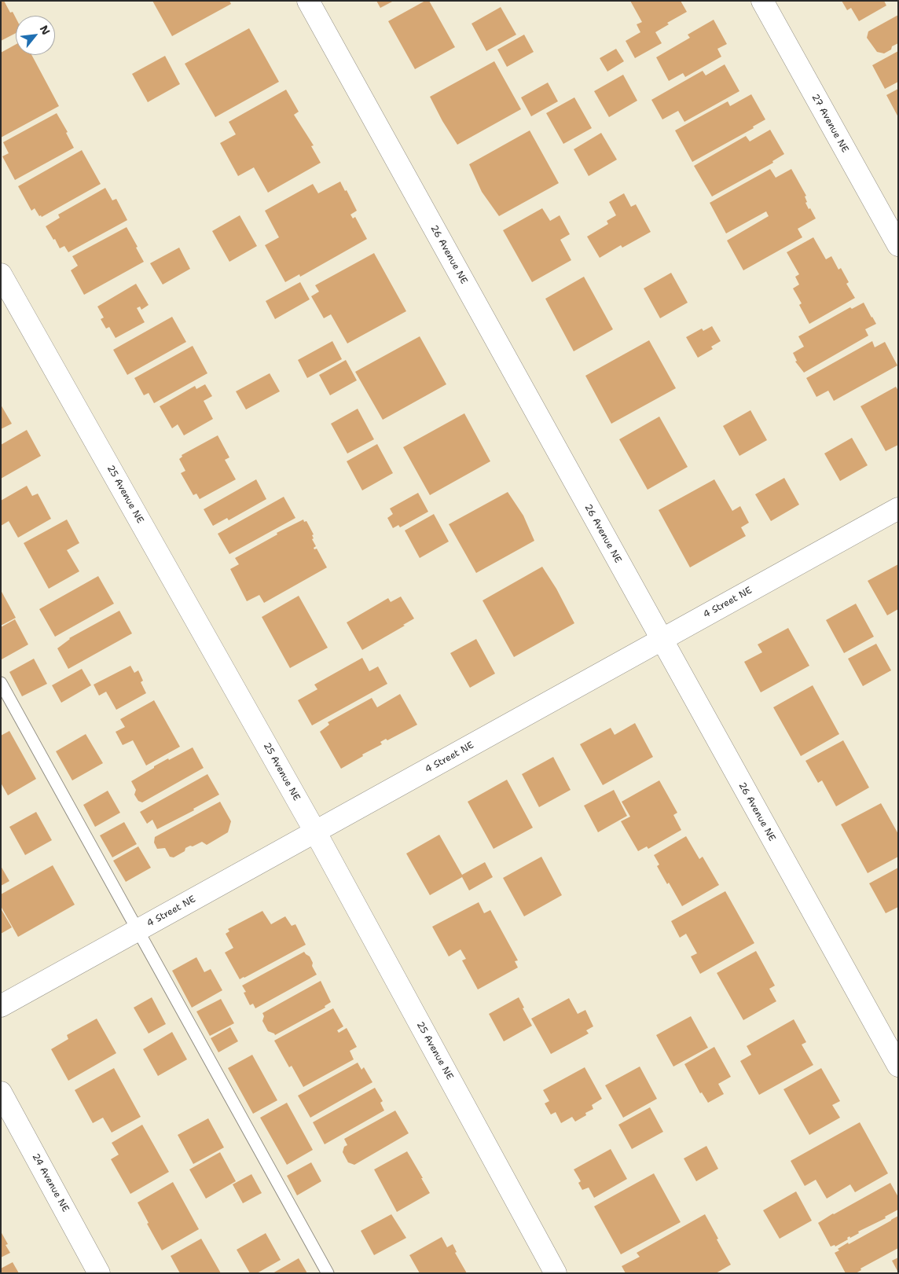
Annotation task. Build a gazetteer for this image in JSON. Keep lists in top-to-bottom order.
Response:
{
  "streets": {
    "street": [
      "27 Avenue NE",
      "26 Avenue NE",
      "25 Avenue NE",
      "4 Street NE",
      "24 Avenue NE"
    ]
  },
  "crossings": [
    ["26 Avenue NE", "4 Street NE"],
    ["25 Avenue NE", "4 Street NE"]
  ],
  "north": "top right"
}
